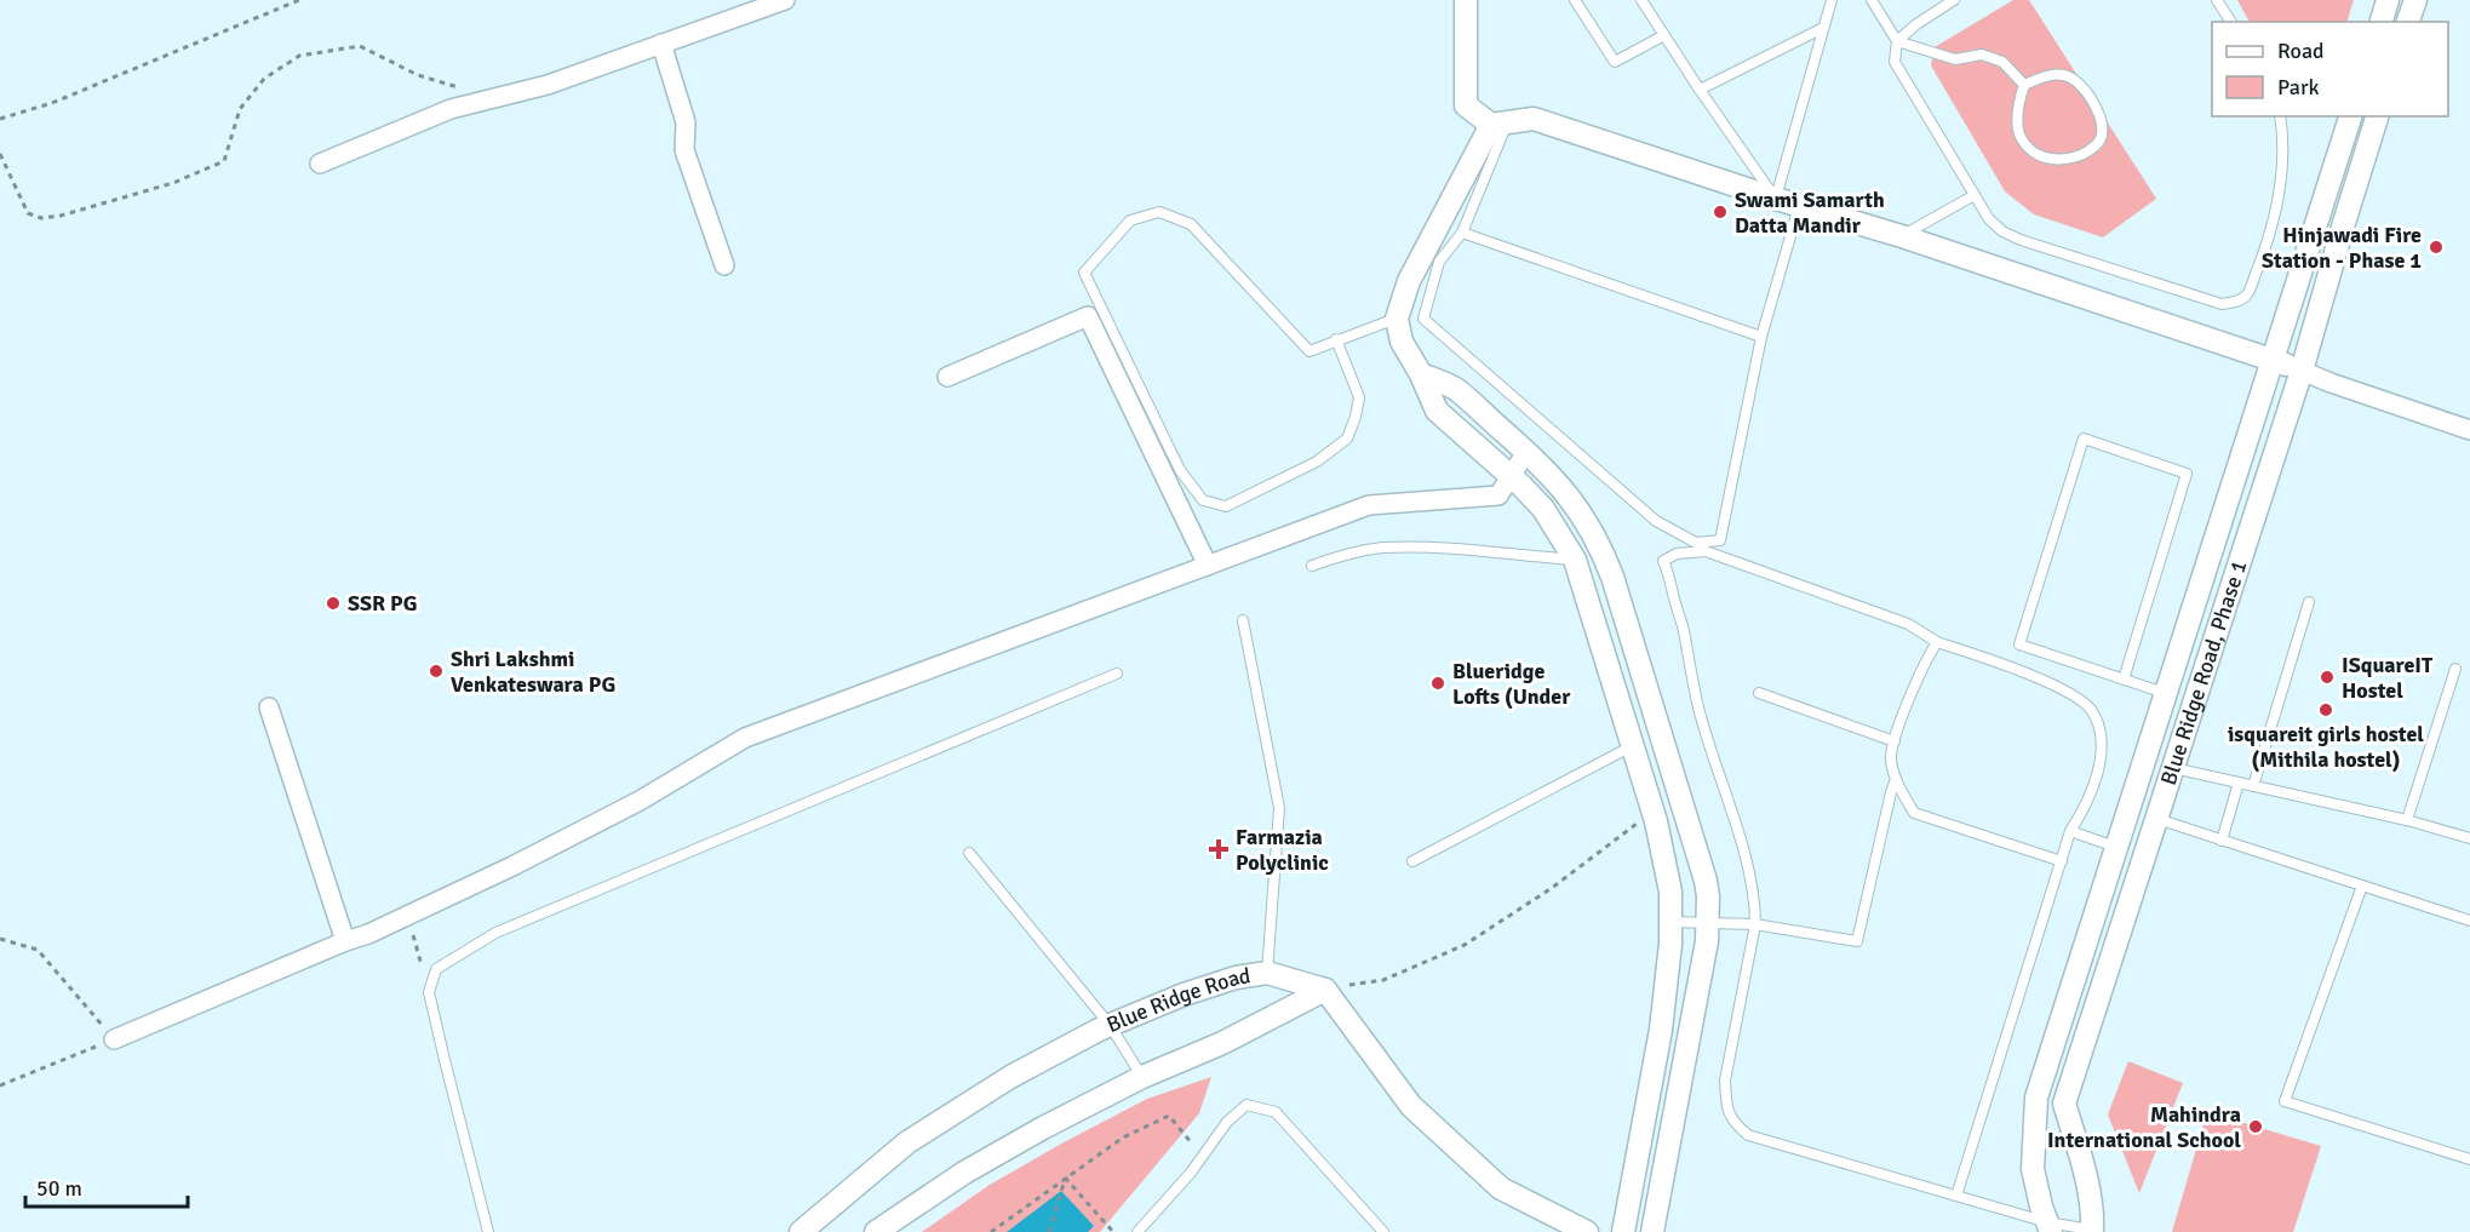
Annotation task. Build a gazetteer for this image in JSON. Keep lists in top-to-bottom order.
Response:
{
  "streets": {
    "street": ["Blue Ridge Road, Phase 1", "Blue Ridge Road"]
  },
  "places": {
    "other": [
      "Swami Samarth Datta Mandir",
      "Hinjawadi Fire Station - Phase 1",
      "SSR PG",
      "Shri Lakshmi Venkateswara PG",
      "ISquareIT Hostel",
      "Blueridge Lofts (Under",
      "isquareit girls hostel (Mithila hostel)",
      "Mahindra International School"
    ],
    "health": ["Farmazia Polyclinic"]
  },
  "legend": ["Road", "Park"],
  "scale_bar": "50 m"
}
